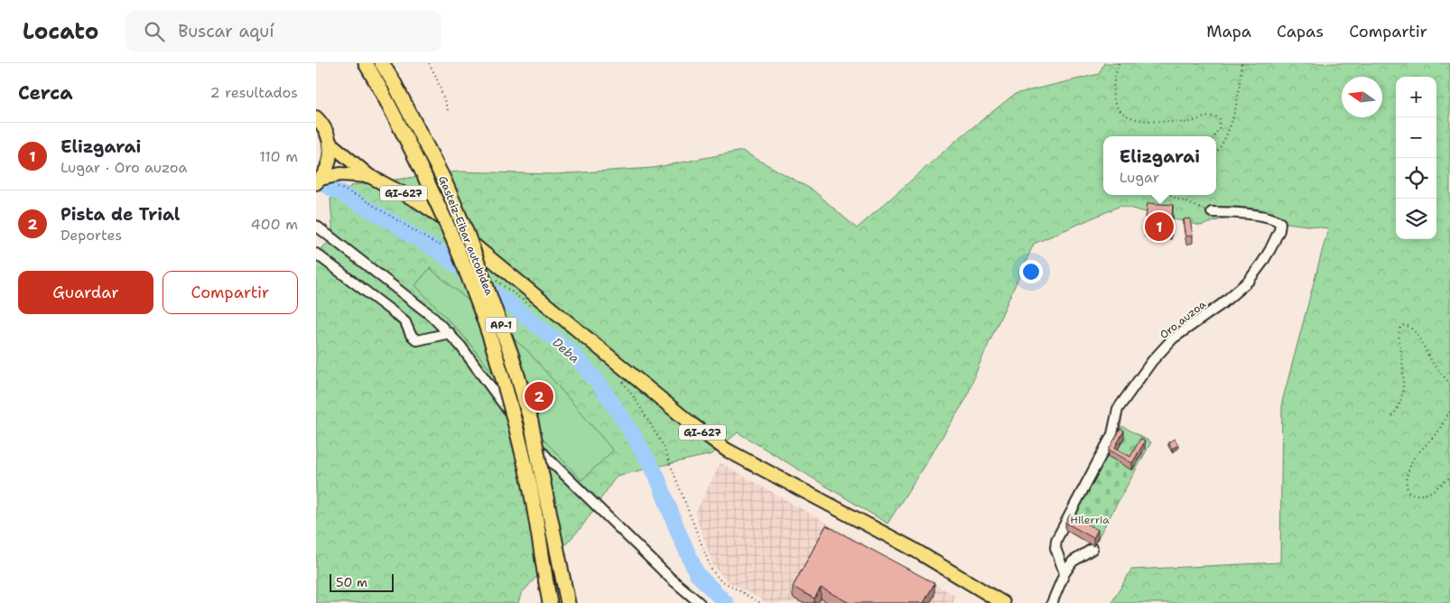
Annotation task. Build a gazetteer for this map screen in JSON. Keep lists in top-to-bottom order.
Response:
{
  "streets": {
    "highway": ["Gasteiz-Eibar autobidea", "AP-1"],
    "main road": ["GI-627"],
    "street": ["Oro auzoa"]
  },
  "water": ["Deba"],
  "parks": ["Hilerria"],
  "scale_bar": "50 m",
  "north": "left",
  "page": {
    "header": "Locato",
    "search": "Buscar aquí",
    "nav": ["Mapa", "Capas", "Compartir"],
    "heading": ["Cerca", "2 resultados"],
    "map_buttons": ["+", "−"],
    "list": [
      {
        "mark": "1",
        "name": "Elizgarai",
        "note": "Lugar · Oro auzoa",
        "value": "110 m"
      },
      {
        "mark": "2",
        "name": "Pista de Trial",
        "note": "Deportes",
        "value": "400 m"
      }
    ],
    "popup": ["Elizgarai", "Lugar"],
    "pins": ["1", "2"],
    "buttons": ["Guardar", "Compartir"],
    "scale": "50 m"
  }
}
